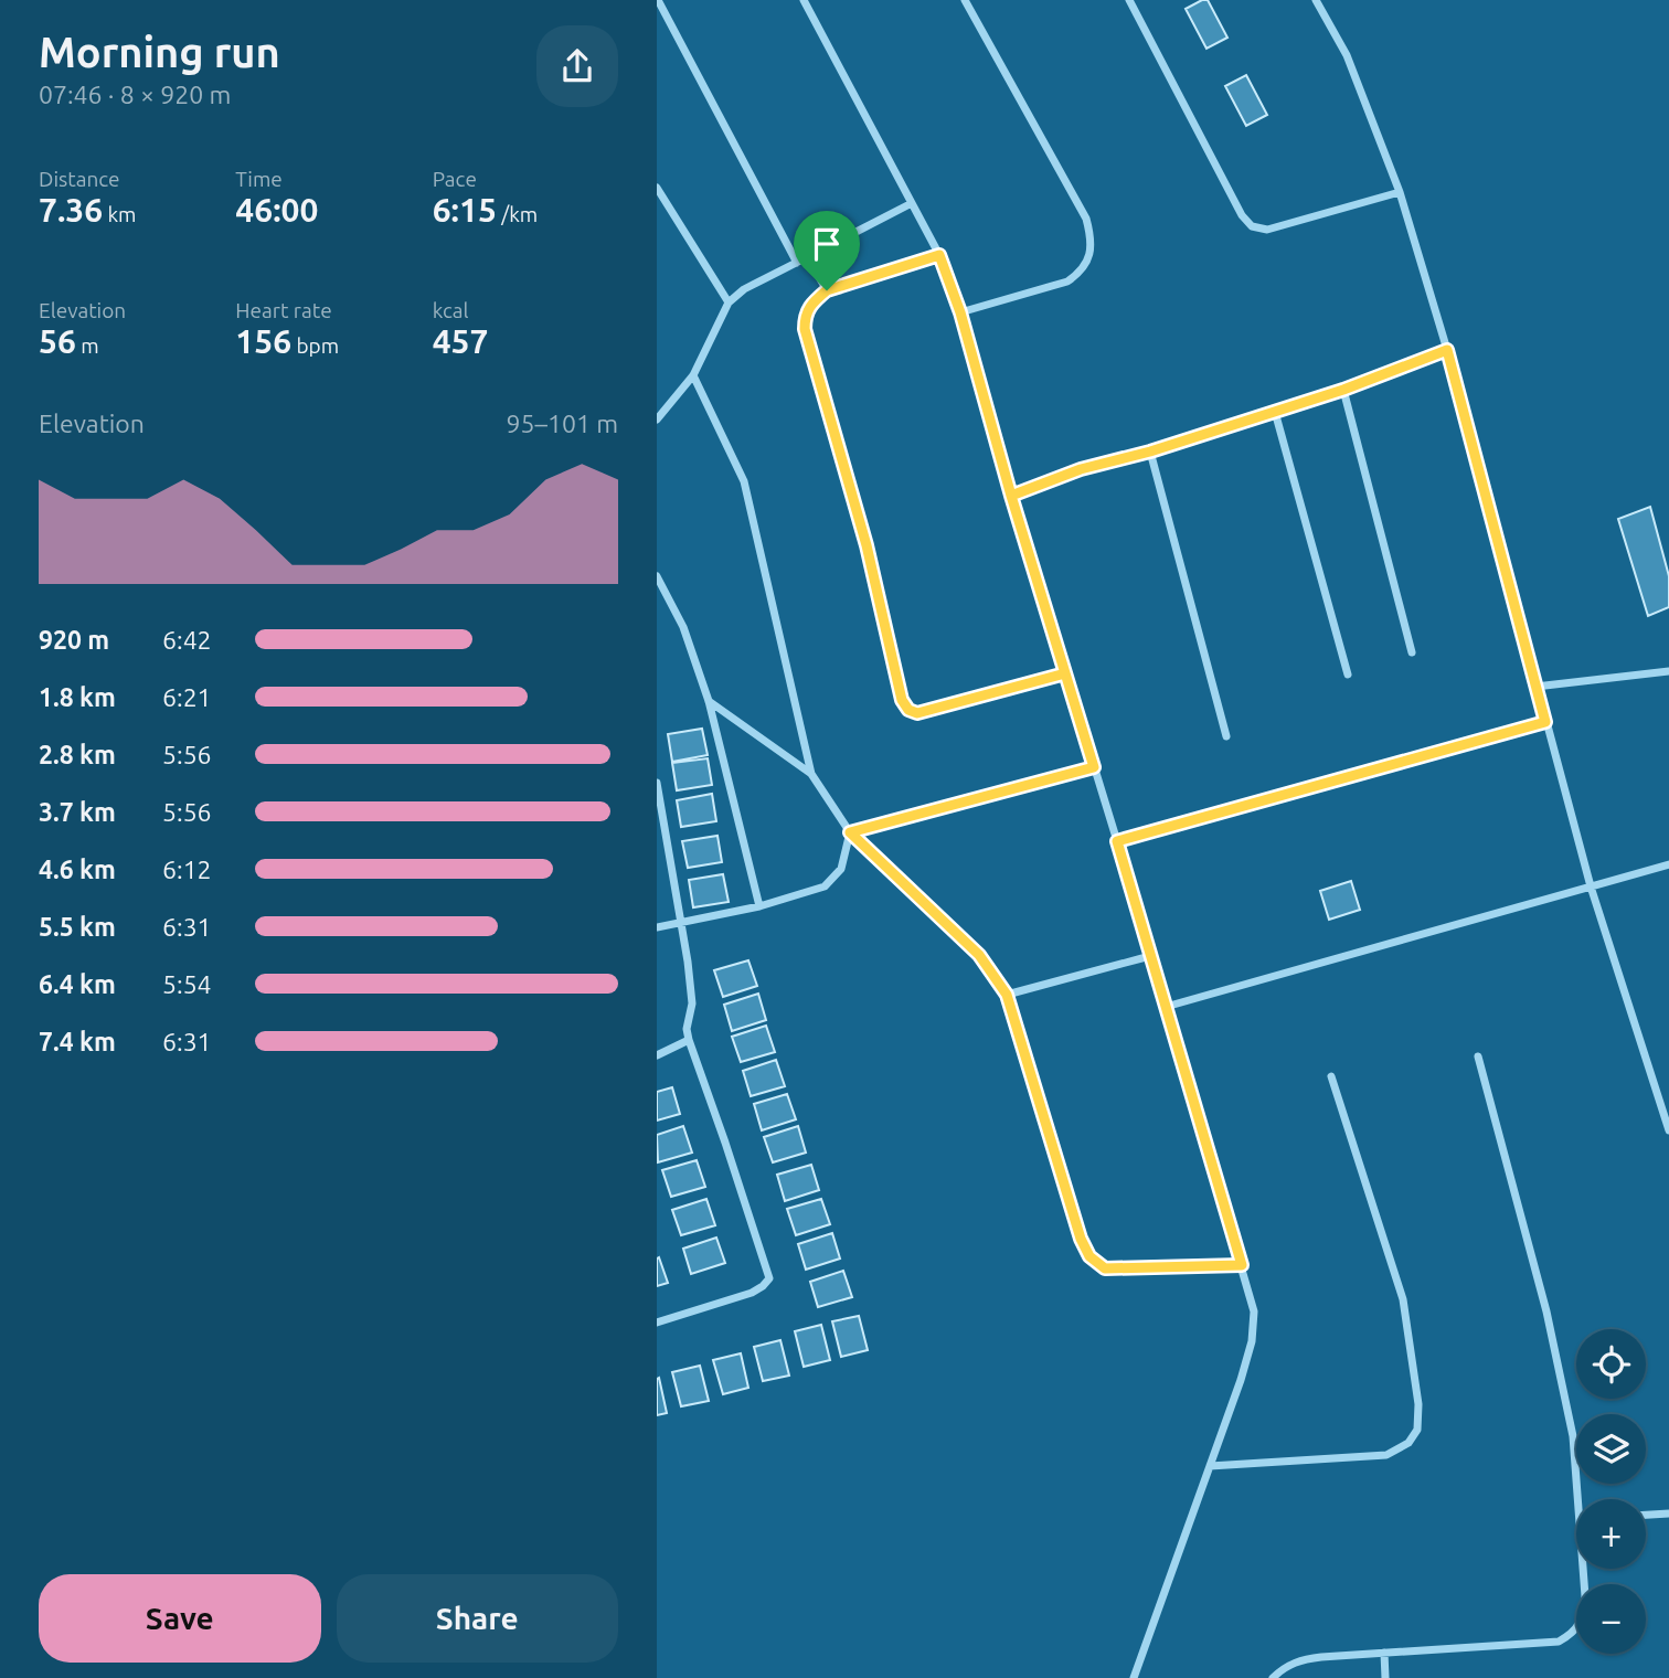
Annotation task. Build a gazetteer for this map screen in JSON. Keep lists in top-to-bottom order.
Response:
{
  "page": {
    "heading": ["Morning run", "07:46 · 8 × 920 m"],
    "stats": [
      ["Distance", "7.36 km"],
      ["Time", "46:00"],
      ["Pace", "6:15 /km"],
      ["Elevation", "56 m"],
      ["Heart rate", "156 bpm"],
      ["kcal", "457"]
    ],
    "chart": ["Elevation", "95–101 m"],
    "list": [
      {
        "name": "920 m",
        "note": "6:42"
      },
      {
        "name": "1.8 km",
        "note": "6:21"
      },
      {
        "name": "2.8 km",
        "note": "5:56"
      },
      {
        "name": "3.7 km",
        "note": "5:56"
      },
      {
        "name": "4.6 km",
        "note": "6:12"
      },
      {
        "name": "5.5 km",
        "note": "6:31"
      },
      {
        "name": "6.4 km",
        "note": "5:54"
      },
      {
        "name": "7.4 km",
        "note": "6:31"
      }
    ],
    "map_buttons": ["+", "−"],
    "buttons": ["Save", "Share"]
  }
}
